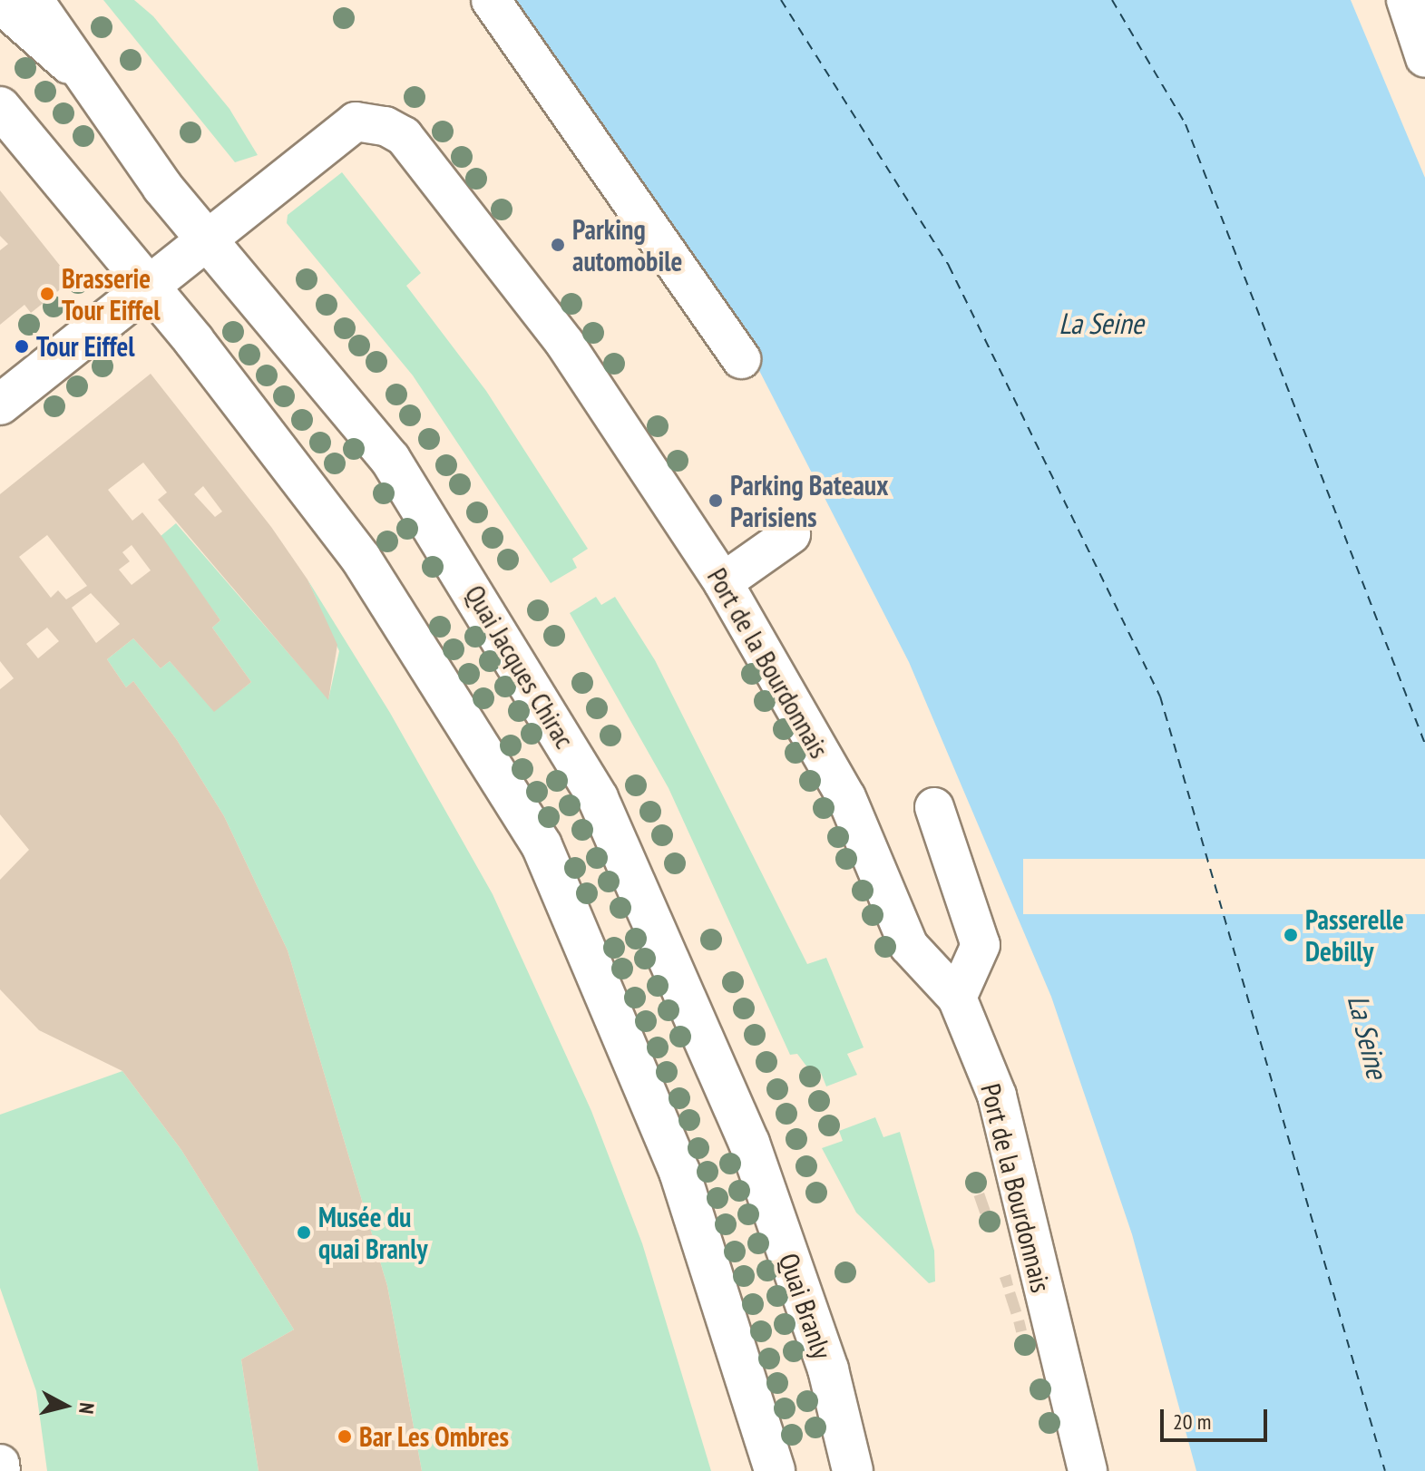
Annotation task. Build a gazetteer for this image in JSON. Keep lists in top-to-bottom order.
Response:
{
  "streets": {
    "main road": ["Quai Jacques Chirac", "Quai Branly"],
    "street": ["Port de la Bourdonnais"]
  },
  "crossings": [
    ["Port de la Bourdonnais", "Quai Jacques Chirac"],
    ["Quai Jacques Chirac", "Quai Branly"]
  ],
  "water": ["La Seine"],
  "places": [
    "Parking automobile",
    "Brasserie Tour Eiffel",
    "Tour Eiffel",
    "Parking Bateaux Parisiens",
    "Passerelle Debilly",
    "Musée du quai Branly",
    "Bar Les Ombres"
  ],
  "scale_bar": "20 m",
  "north": "right"
}
